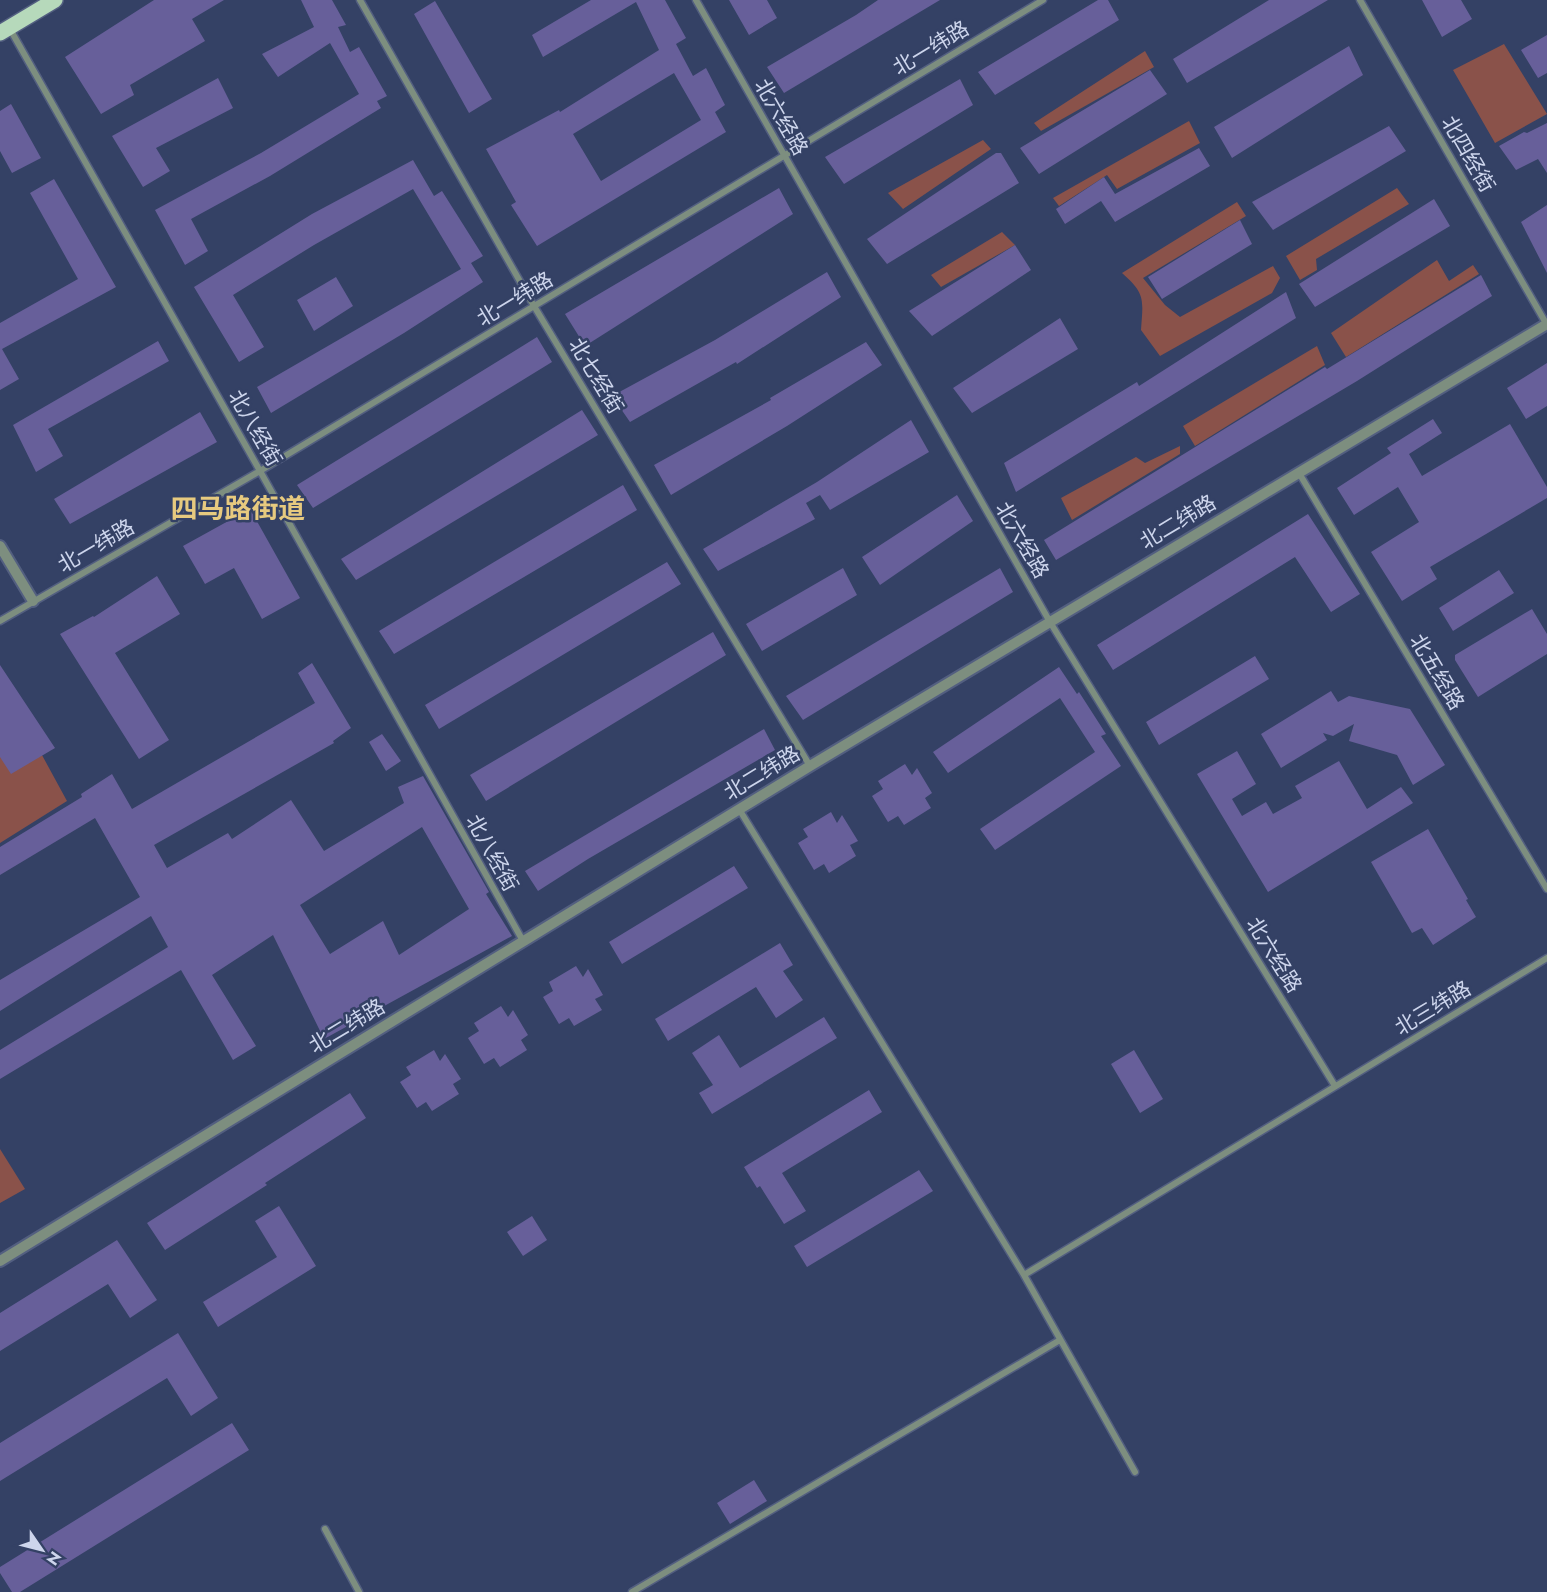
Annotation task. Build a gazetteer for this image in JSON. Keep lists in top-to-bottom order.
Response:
{
  "streets": {
    "street": [
      "北一纬路",
      "北六经路",
      "北四经街",
      "北七经街",
      "北八经街",
      "北二纬路",
      "北五经路",
      "北三纬路"
    ]
  },
  "crossings": [
    ["北一纬路", "北六经路"],
    ["北一纬路", "北七经街"],
    ["北一纬路", "北八经街"],
    ["北六经路", "北二纬路"],
    ["北六经路", "北三纬路"],
    ["北四经街", "北二纬路"],
    ["北七经街", "北二纬路"],
    ["北八经街", "北二纬路"],
    ["北二纬路", "北五经路"]
  ],
  "districts": ["四马路街道"],
  "north": "bottom right"
}
